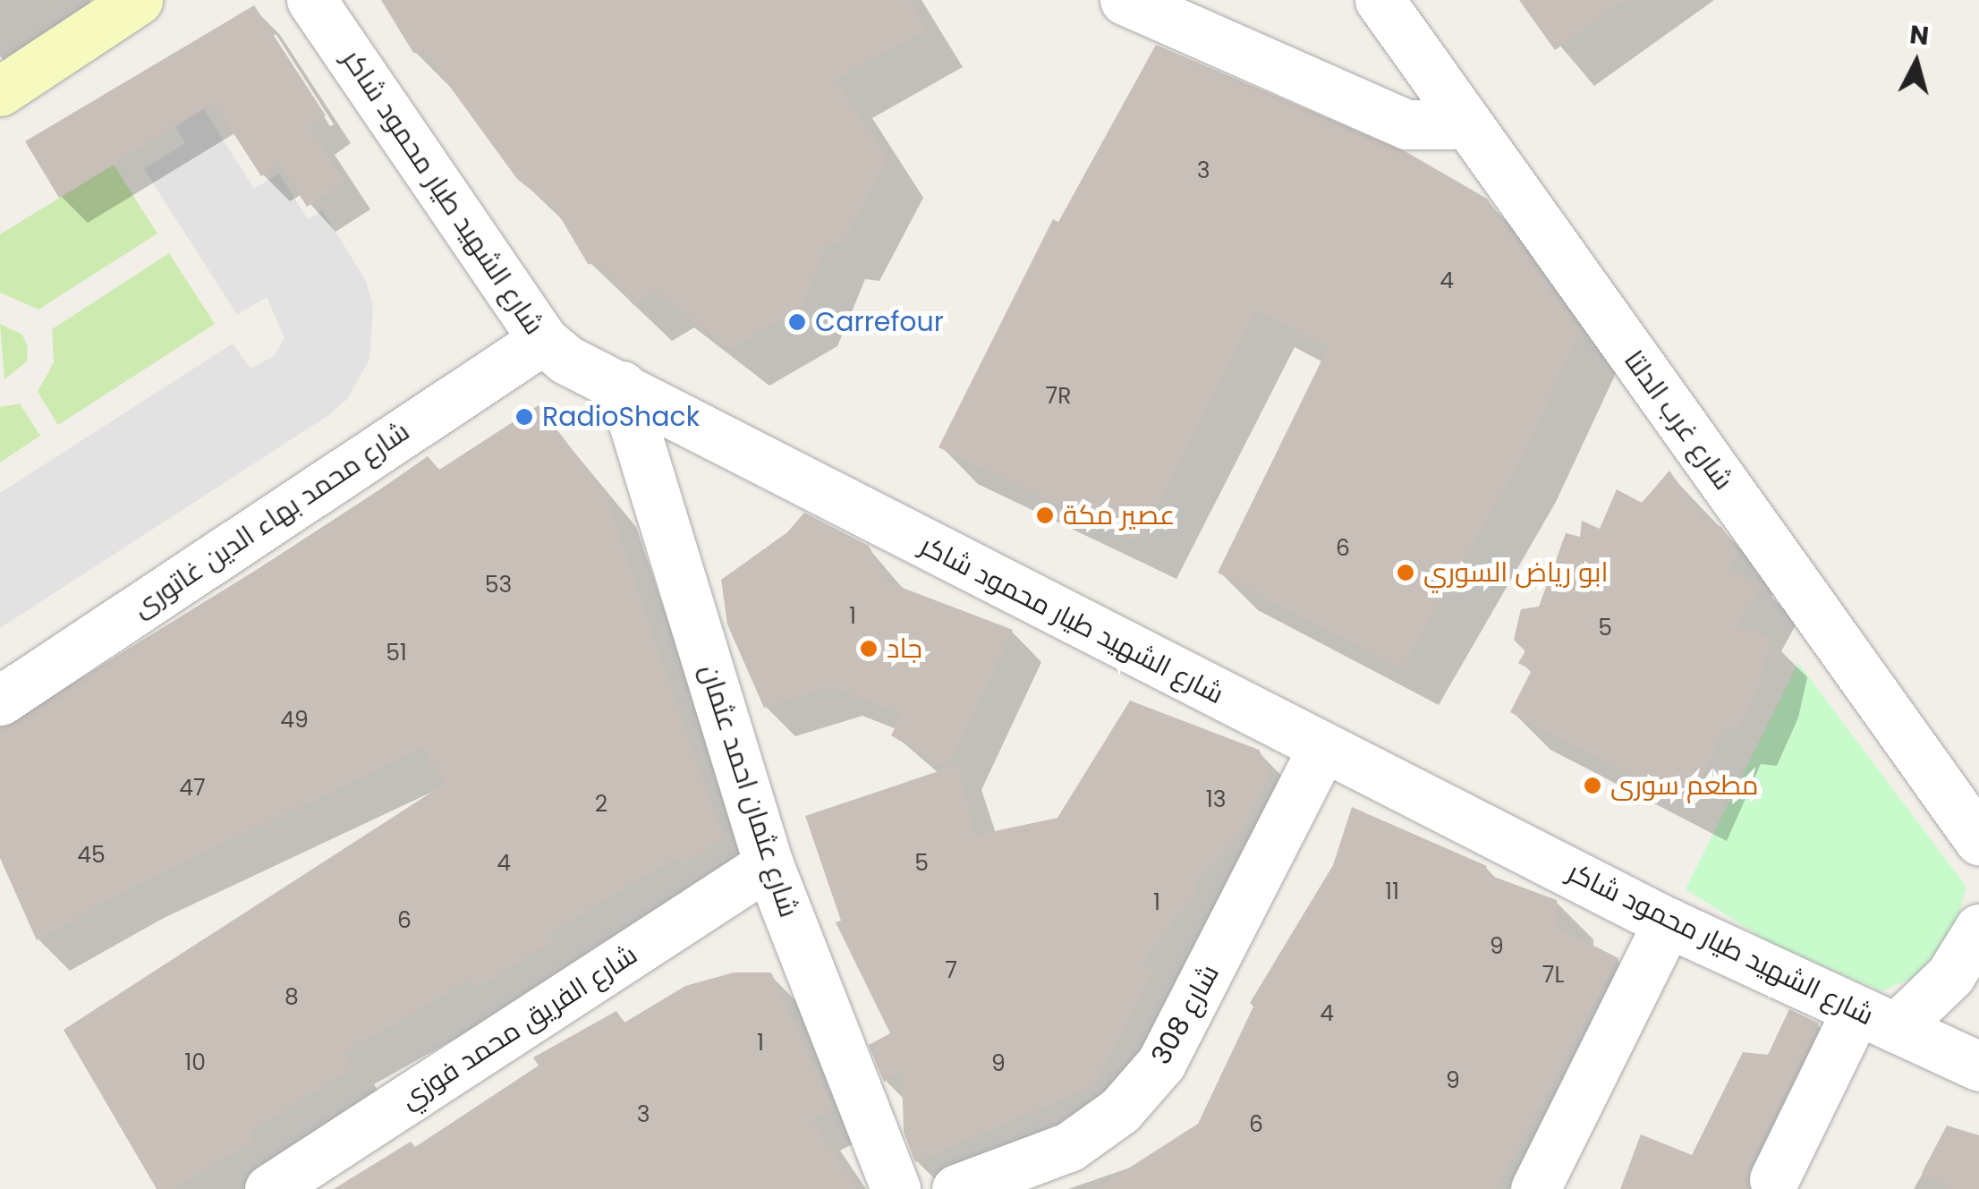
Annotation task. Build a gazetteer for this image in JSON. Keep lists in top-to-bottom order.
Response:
{
  "streets": {
    "street": [
      "شارع الشهيد طيار محمود شاكر",
      "شارع غرب الدلتا",
      "شارع محمد بهاء الدين غاتورى",
      "شارع عثمان احمد عثمان",
      "شارع 308",
      "شارع الفريق محمد فوزي"
    ]
  },
  "crossings": [
    ["شارع الشهيد طيار محمود شاكر", "شارع محمد بهاء الدين غاتورى"],
    ["شارع الشهيد طيار محمود شاكر", "شارع عثمان احمد عثمان"],
    ["شارع الشهيد طيار محمود شاكر", "شارع 308"],
    ["شارع عثمان احمد عثمان", "شارع الفريق محمد فوزي"]
  ],
  "places": [
    "Carrefour",
    "RadioShack",
    "عصير مكة",
    "ابو رياض السوري",
    "جاد",
    "مطعم سورى"
  ],
  "house_numbers": [
    "3",
    "4",
    "7R",
    "6",
    "53",
    "1",
    "5",
    "51",
    "49",
    "47",
    "13",
    "2",
    "45",
    "4",
    "5",
    "11",
    "1",
    "6",
    "9",
    "7",
    "7L",
    "8",
    "4",
    "1",
    "10",
    "9",
    "9",
    "3",
    "6"
  ],
  "north": "top"
}
